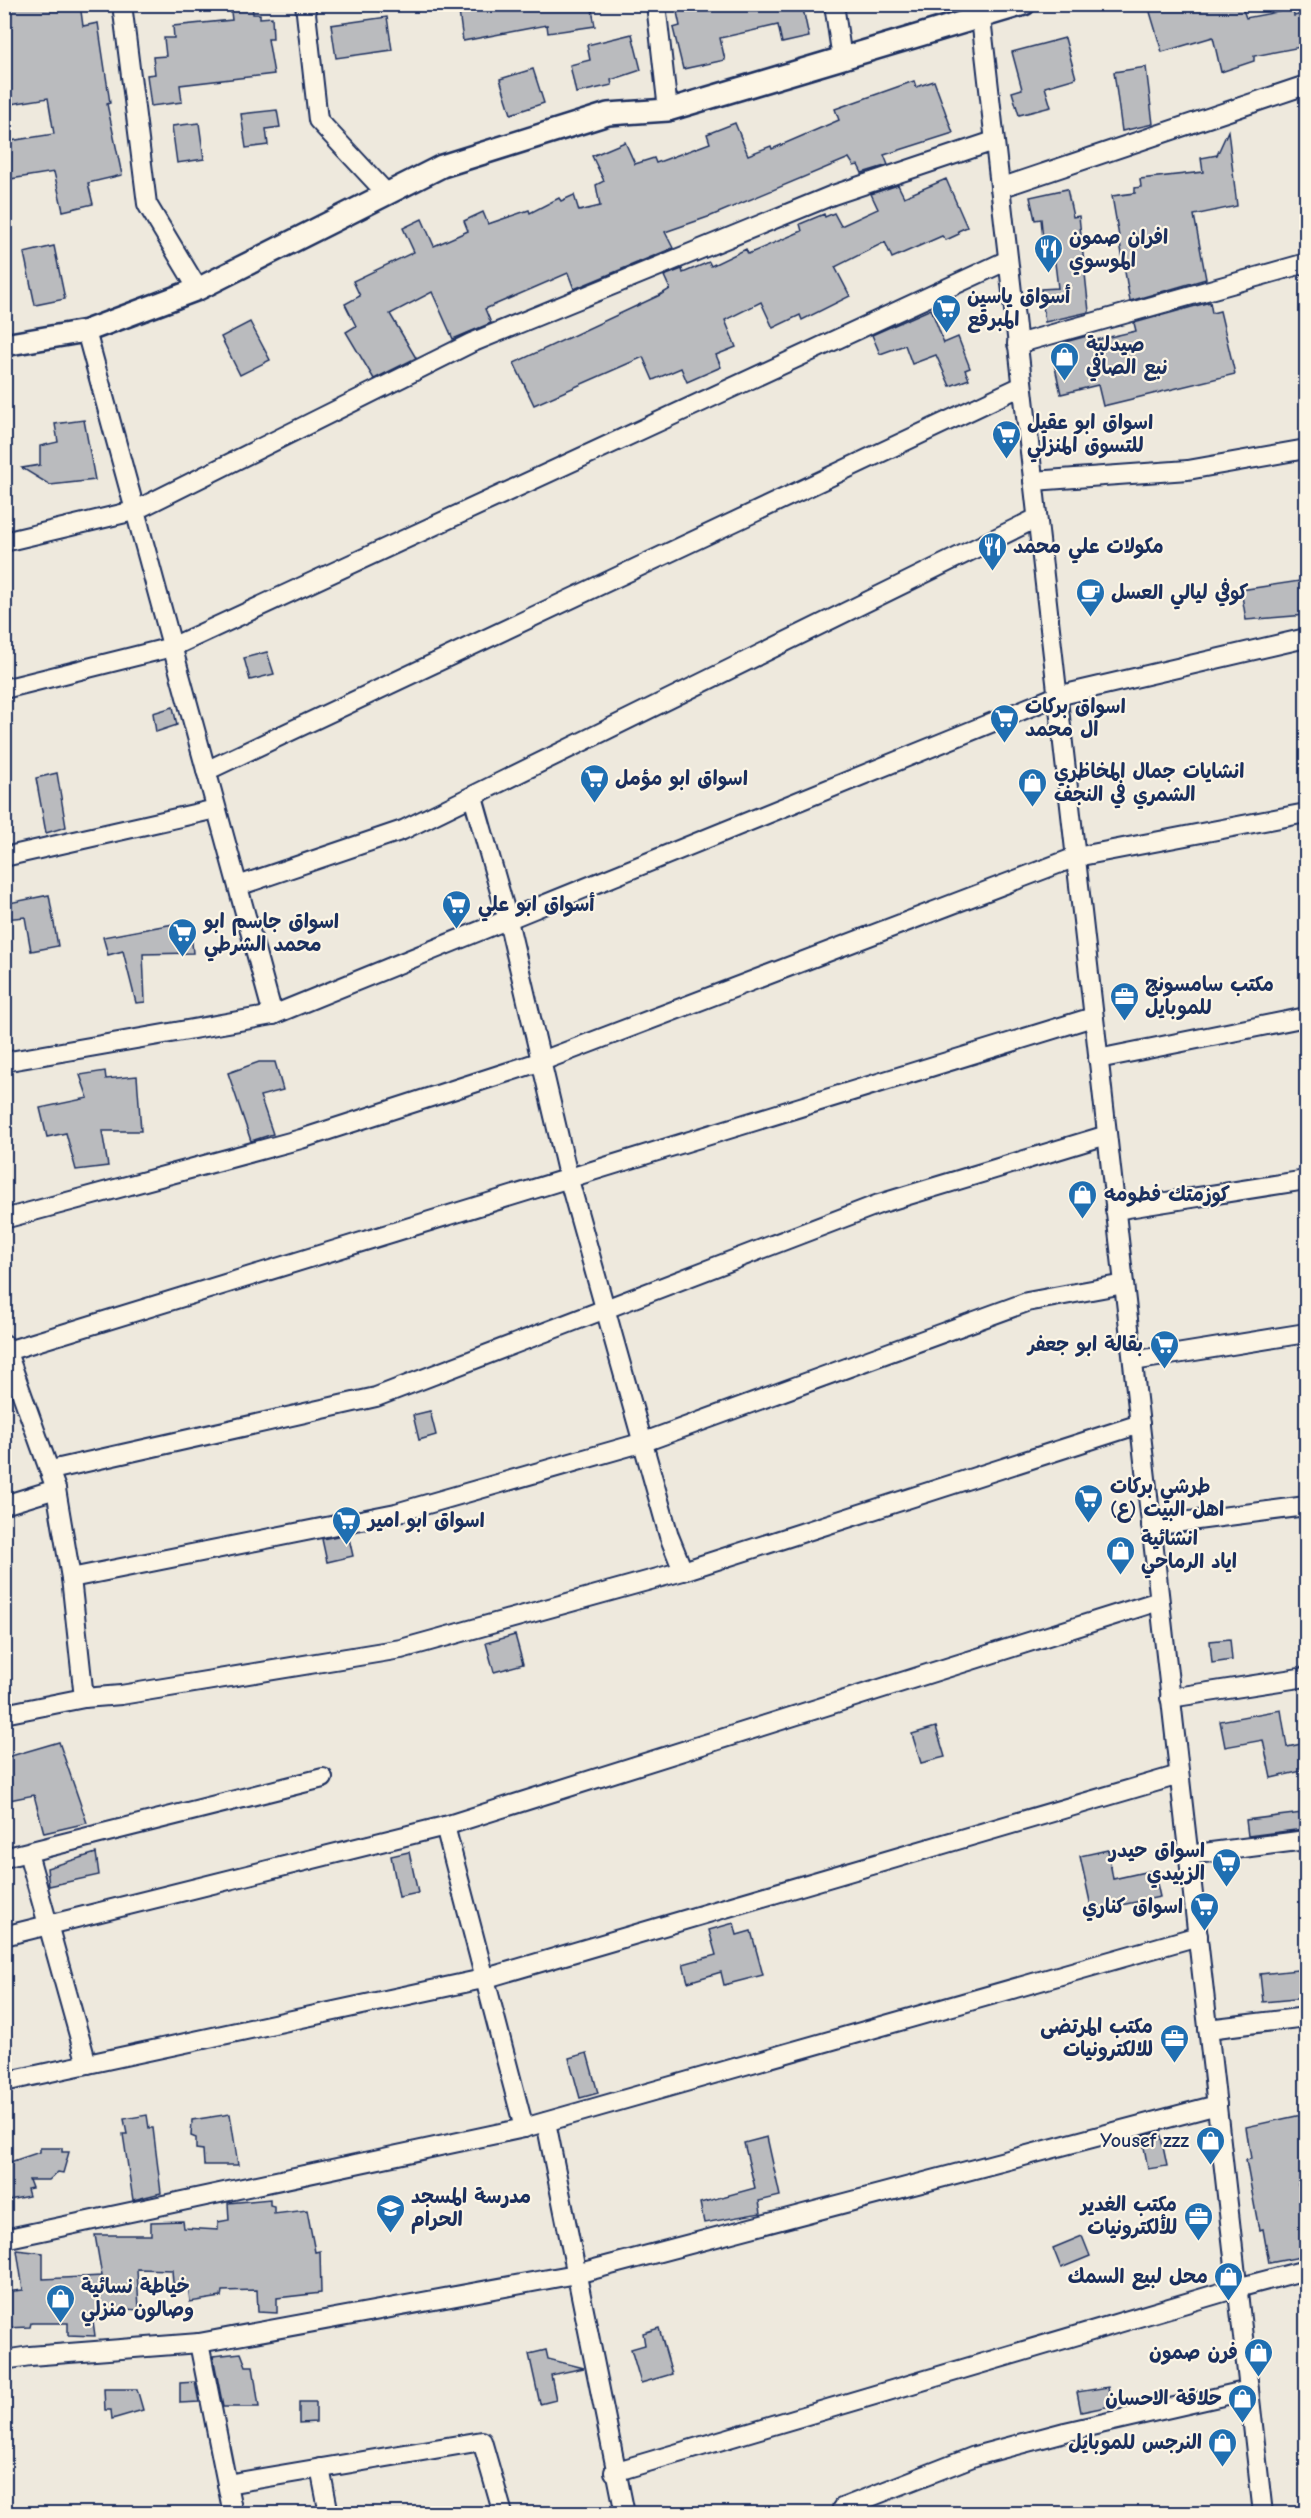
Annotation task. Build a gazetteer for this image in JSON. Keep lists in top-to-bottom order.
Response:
{
  "places": {
    "restaurant": ["افران صمون الموسوي", "مكولات علي محمد"],
    "supermarket": [
      "أسواق ياسين المبرقع",
      "اسواق ابو عقيل للتسوق المنزلي",
      "اسواق بركات ال محمد",
      "اسواق ابو مؤمل",
      "أسواق ابو علي",
      "اسواق جاسم ابو محمد الشرطي",
      "بقالة ابو جعفر",
      "طرشي بركات اهل البيت (ع)",
      "اسواق ابو امير",
      "اسواق حيدر الزبيدي",
      "اسواق كناري"
    ],
    "shop": [
      "صيدلية نبع الصافي",
      "انشايات جمال المخاظري الشمري في النجف",
      "كوزمتك فطومه",
      "انشائية اياد الرماحي",
      "Yousef zzz",
      "محل لبيع السمك",
      "خياطة نسائية وصالون منزلي",
      "فرن صمون",
      "حلاقة الاحسان",
      "النرجس للموبايل"
    ],
    "cafe": ["كوفي ليالي العسل"],
    "office": ["مكتب سامسونج للموبايل", "مكتب المرتضى للالكترونيات", "مكتب الغدير للألكترونيات"],
    "school or university": ["مدرسة المسجد الحرام"]
  }
}
